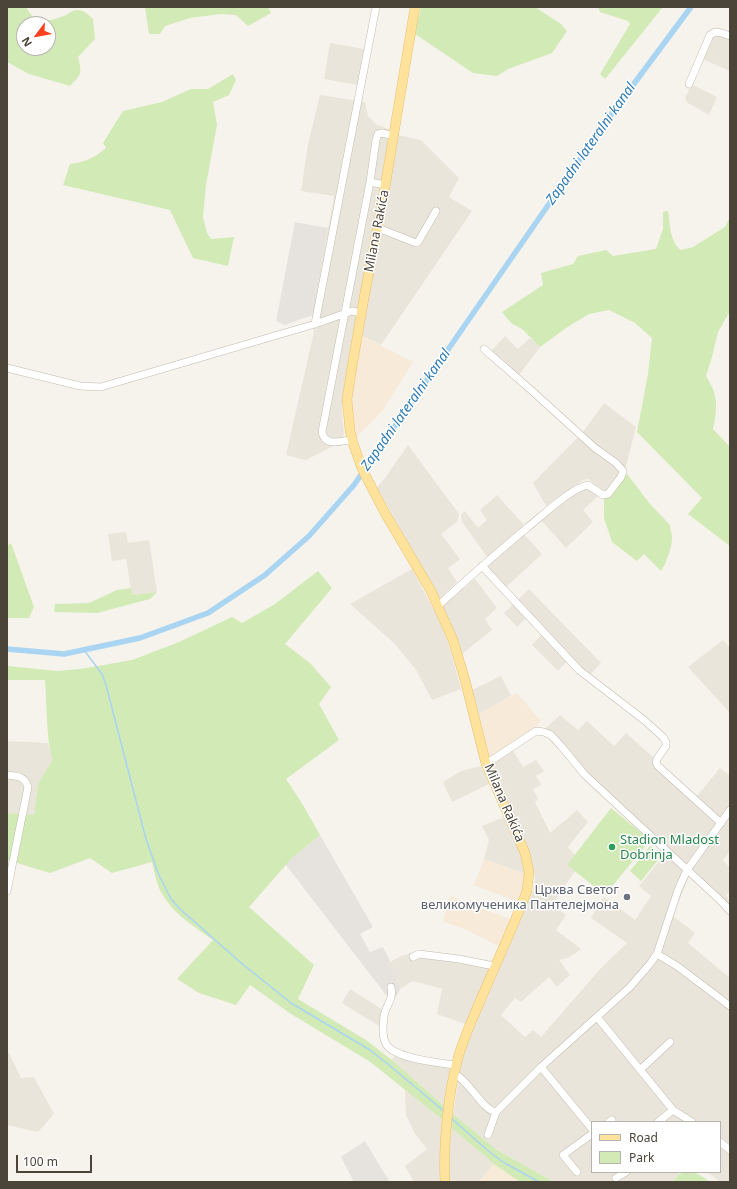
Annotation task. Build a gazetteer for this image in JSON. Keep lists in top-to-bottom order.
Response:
{
  "streets": {
    "main road": ["Milana Rakića"]
  },
  "water": ["Zapadni lateralni kanal"],
  "places": ["Stadion Mladost Dobrinja", "Црква Светог великомученика Пантелејмона"],
  "legend": ["Road", "Park"],
  "scale_bar": "100 m",
  "north": "bottom left"
}
